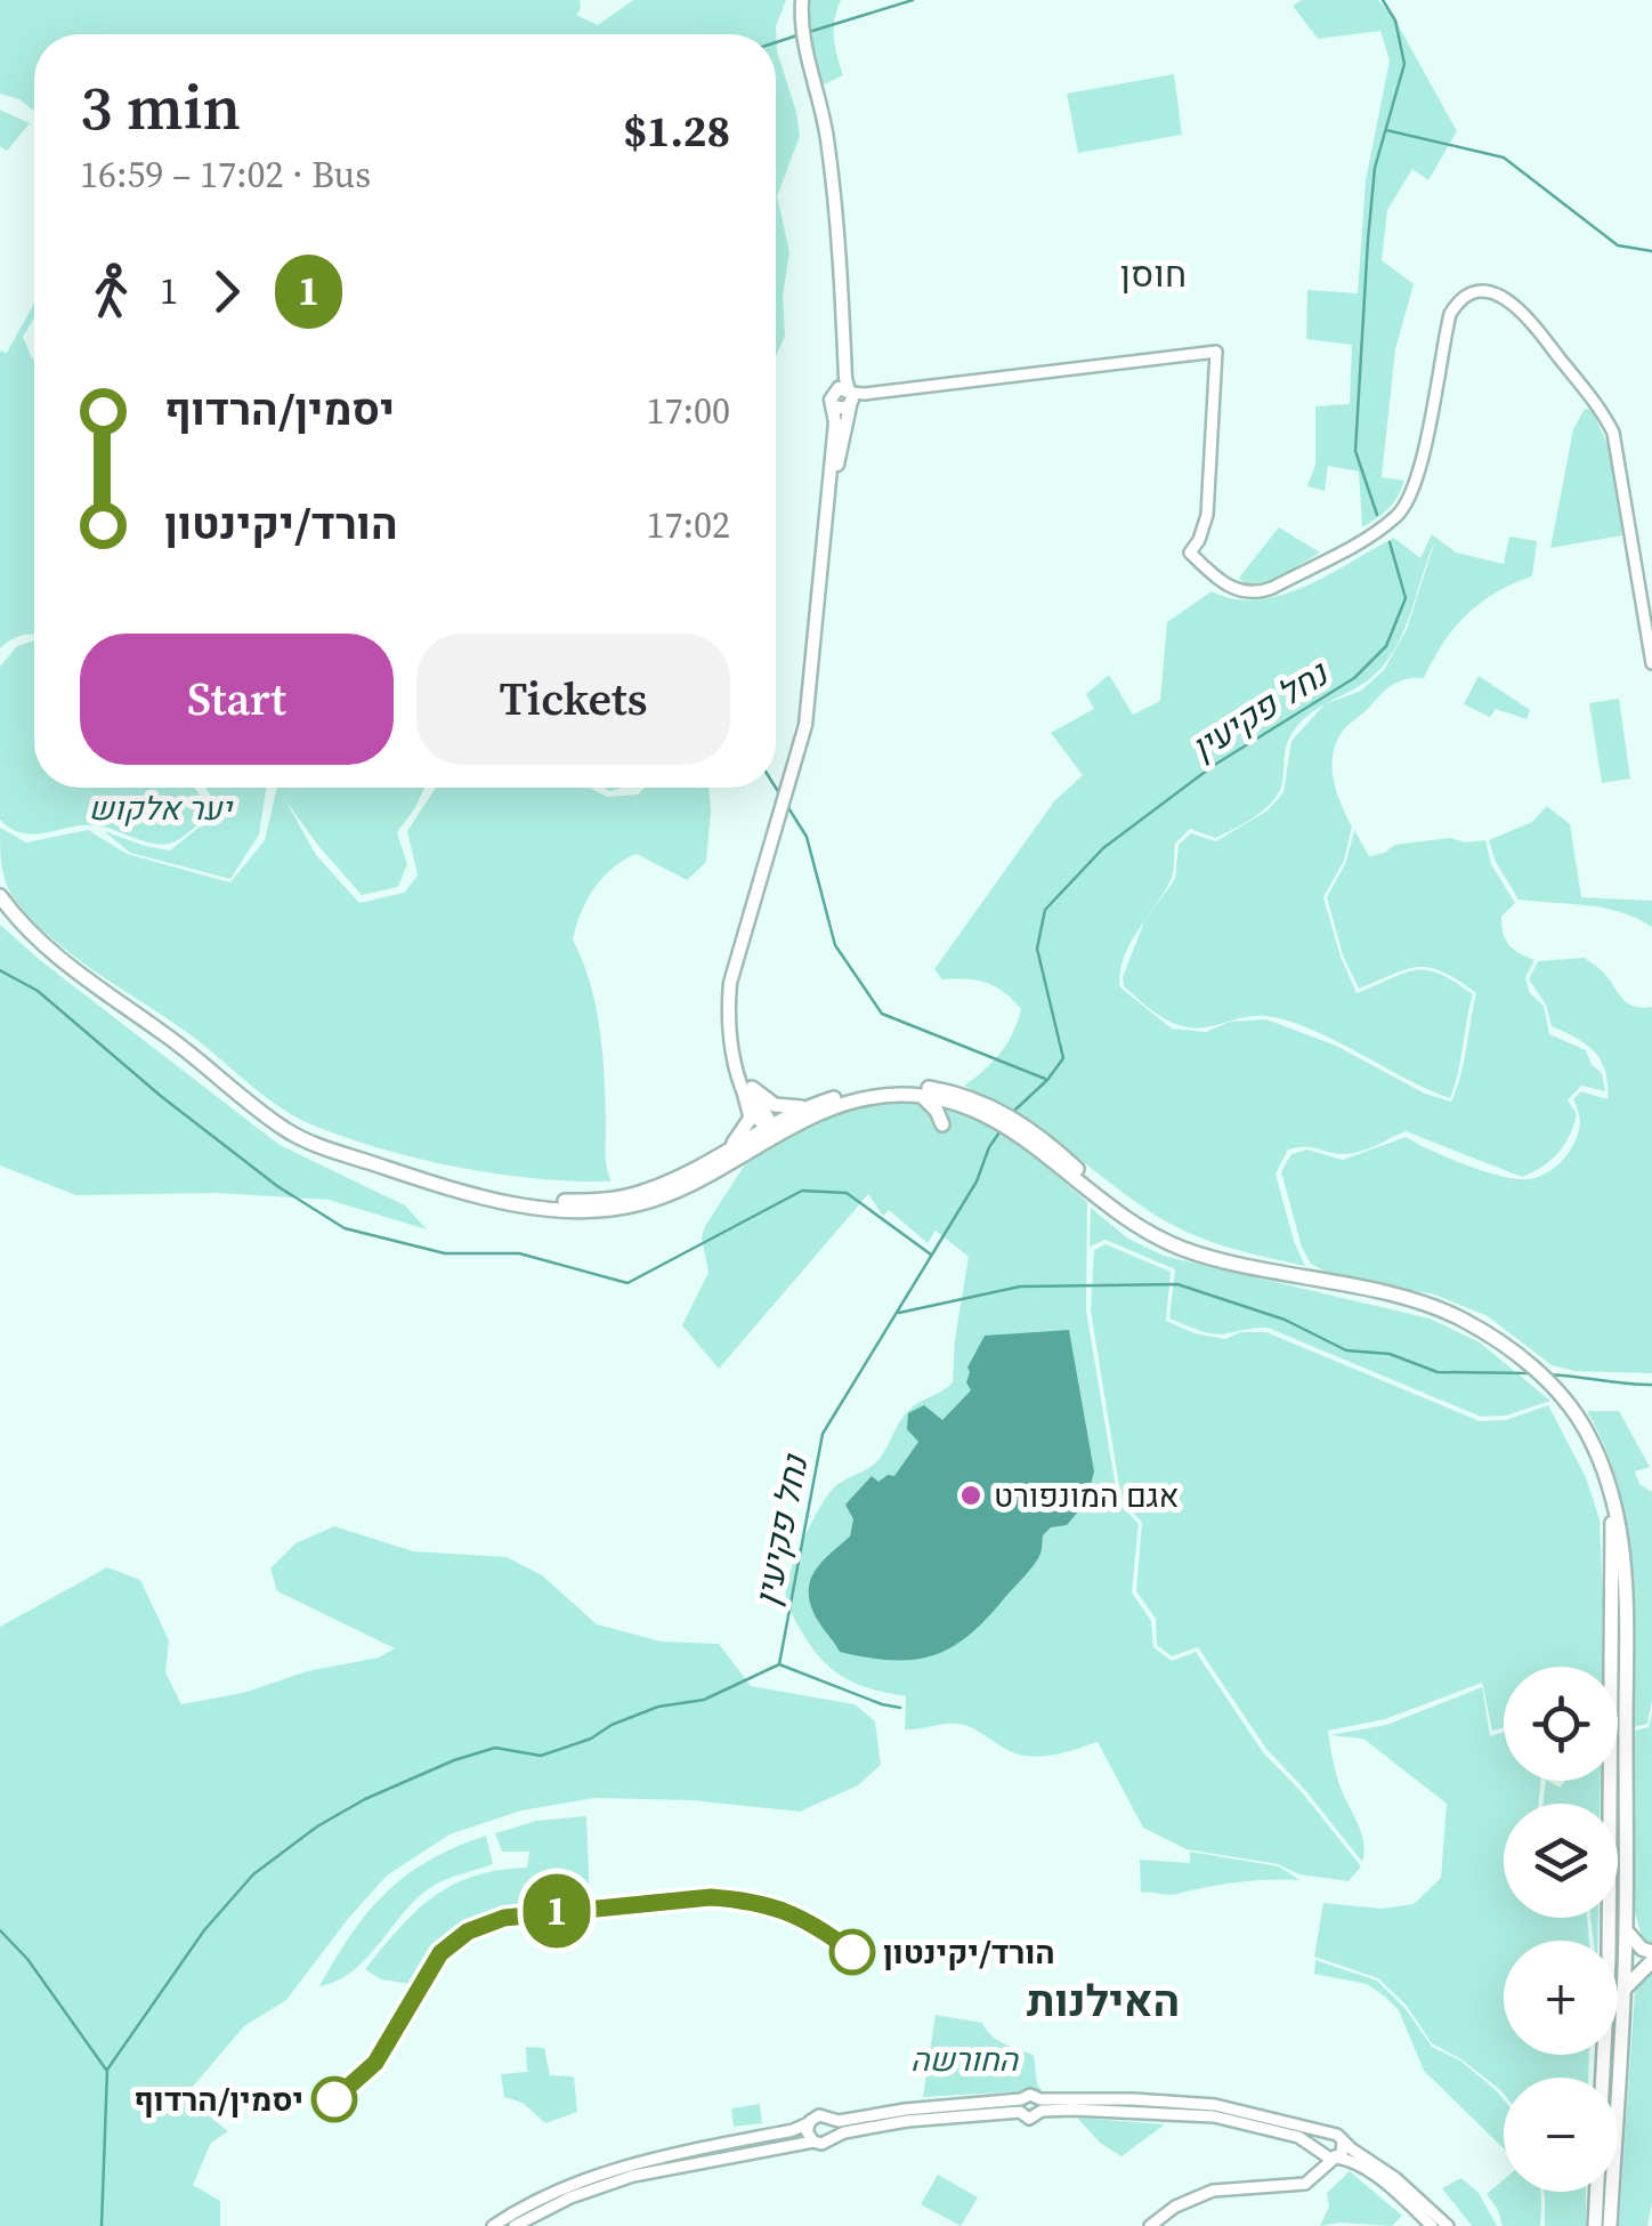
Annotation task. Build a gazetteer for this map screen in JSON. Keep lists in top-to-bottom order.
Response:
{
  "districts": ["חוסן", "האילנות"],
  "water": ["נחל פקיעין"],
  "parks": ["יער אלקוש", "החורשה"],
  "places": ["אגם המונפורט", "הורד/יקינטון", "יסמין/הרדוף"],
  "lines": ["bus line 1"],
  "page": {
    "on_map": "1",
    "heading": ["3 min", "16:59 – 17:02 · Bus", "$1.28"],
    "legs": ["1", "1"],
    "list": [
      {
        "name": "יסמין/הרדוף",
        "value": "17:00"
      },
      {
        "name": "הורד/יקינטון",
        "value": "17:02"
      }
    ],
    "buttons": ["Start", "Tickets"],
    "map_buttons": ["+", "−"]
  }
}
